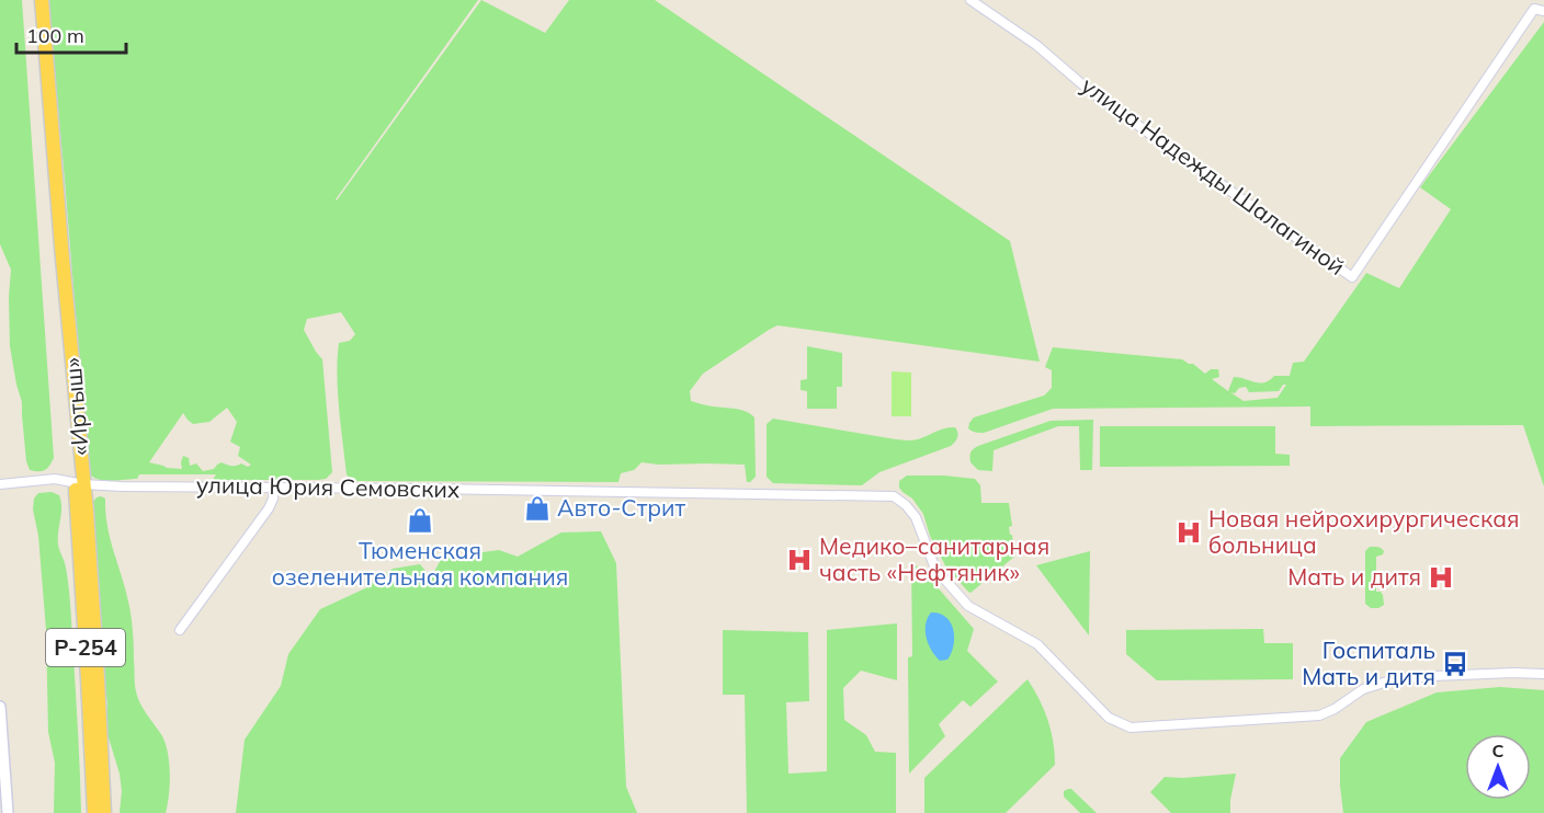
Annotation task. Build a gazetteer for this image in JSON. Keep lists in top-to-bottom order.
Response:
{
  "streets": {
    "highway": ["«Иртыш»", "Р-254"],
    "street": ["улица Надежды Шалагиной", "улица Юрия Семовских"]
  },
  "crossings": [
    ["«Иртыш»", "улица Юрия Семовских"]
  ],
  "places": {
    "shop": ["Авто-Стрит", "Тюменская озеленительная компания"],
    "hospital": ["Новая нейрохирургическая больница", "Медико–санитарная часть «Нефтяник»", "Мать и дитя"],
    "bus stop": ["Госпиталь Мать и дитя"]
  },
  "scale_bar": "100 m",
  "north": "top"
}
